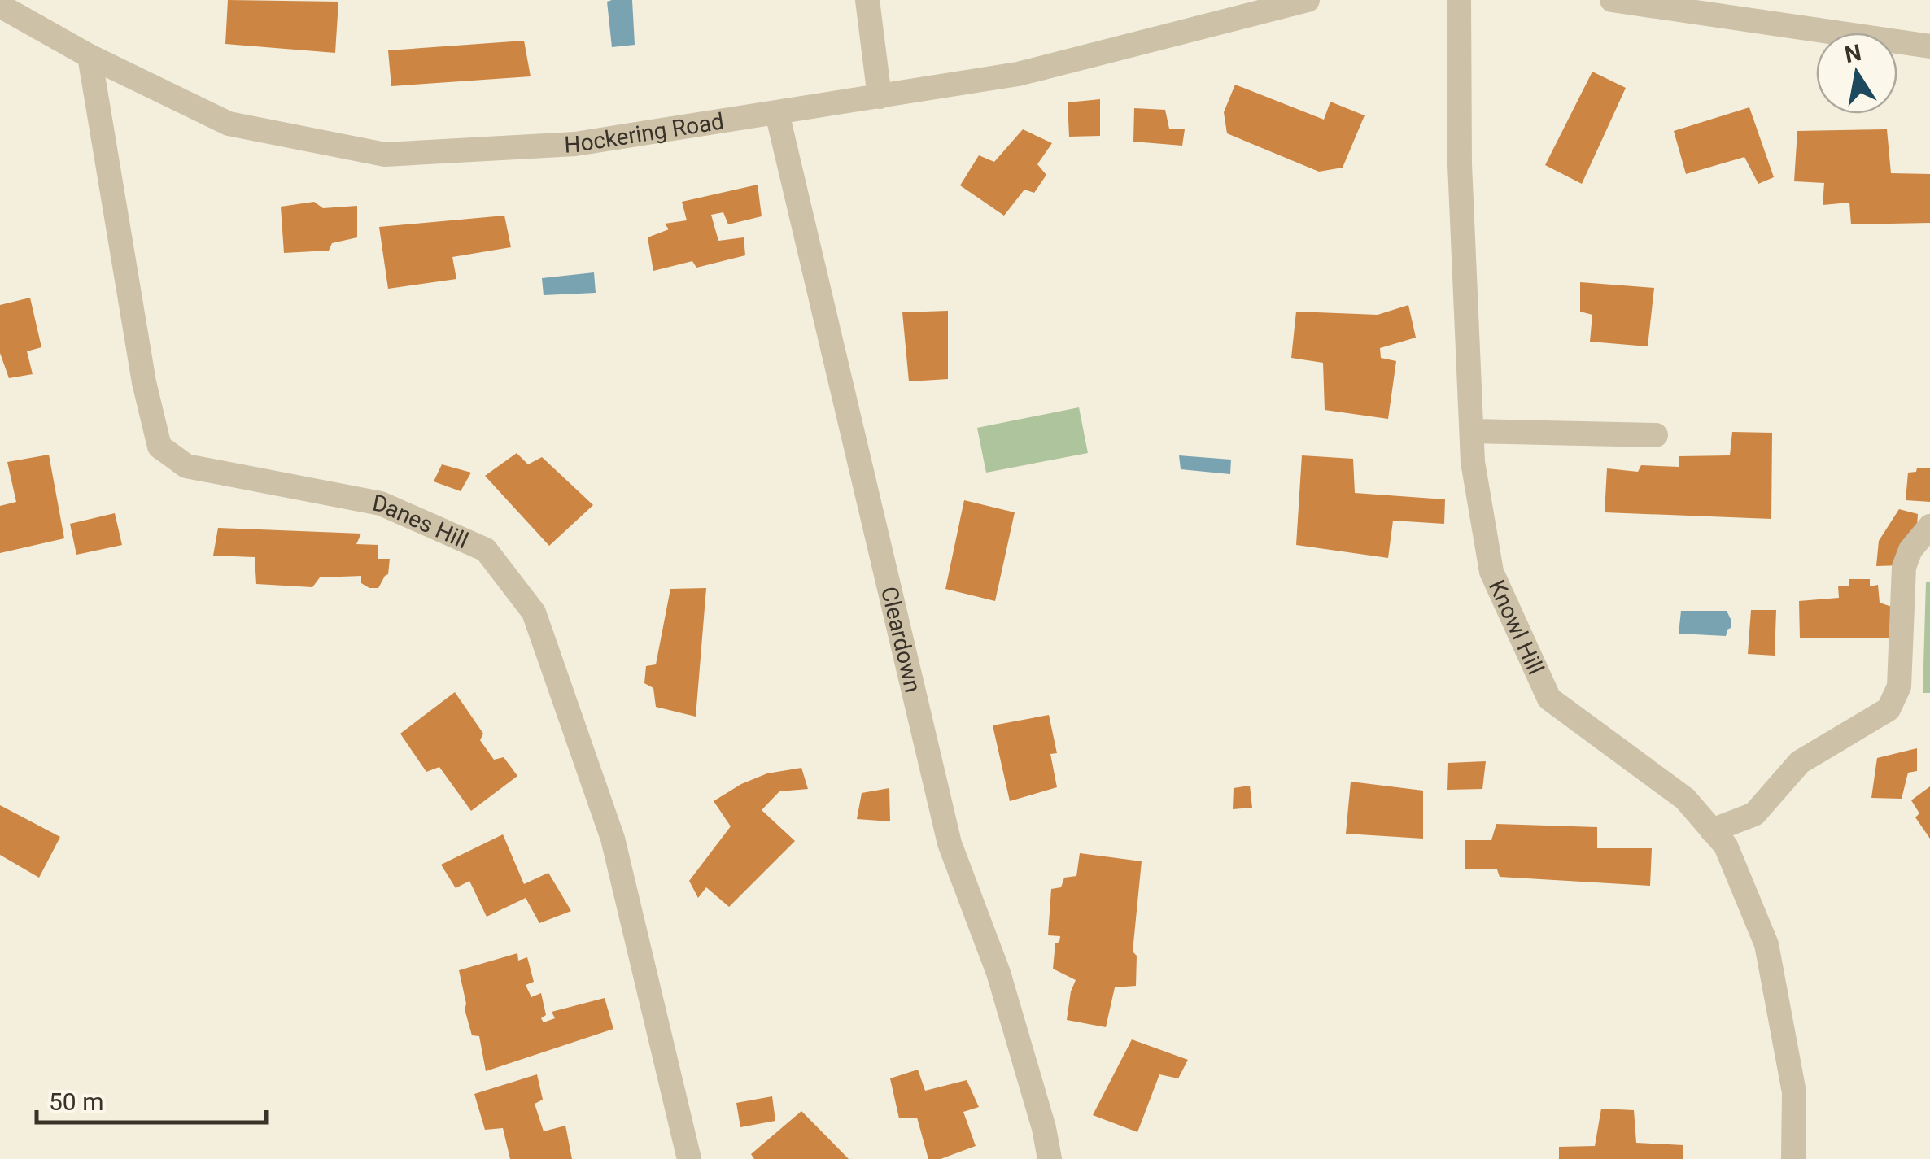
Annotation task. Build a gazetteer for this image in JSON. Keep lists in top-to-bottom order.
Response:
{
  "streets": {
    "street": [
      "Hockering Road",
      "Danes Hill",
      "Knowl Hill",
      "Cleardown"
    ]
  },
  "crossings": [
    ["Hockering Road", "Danes Hill"],
    ["Hockering Road", "Cleardown"]
  ],
  "scale_bar": "50 m",
  "north": "top"
}
